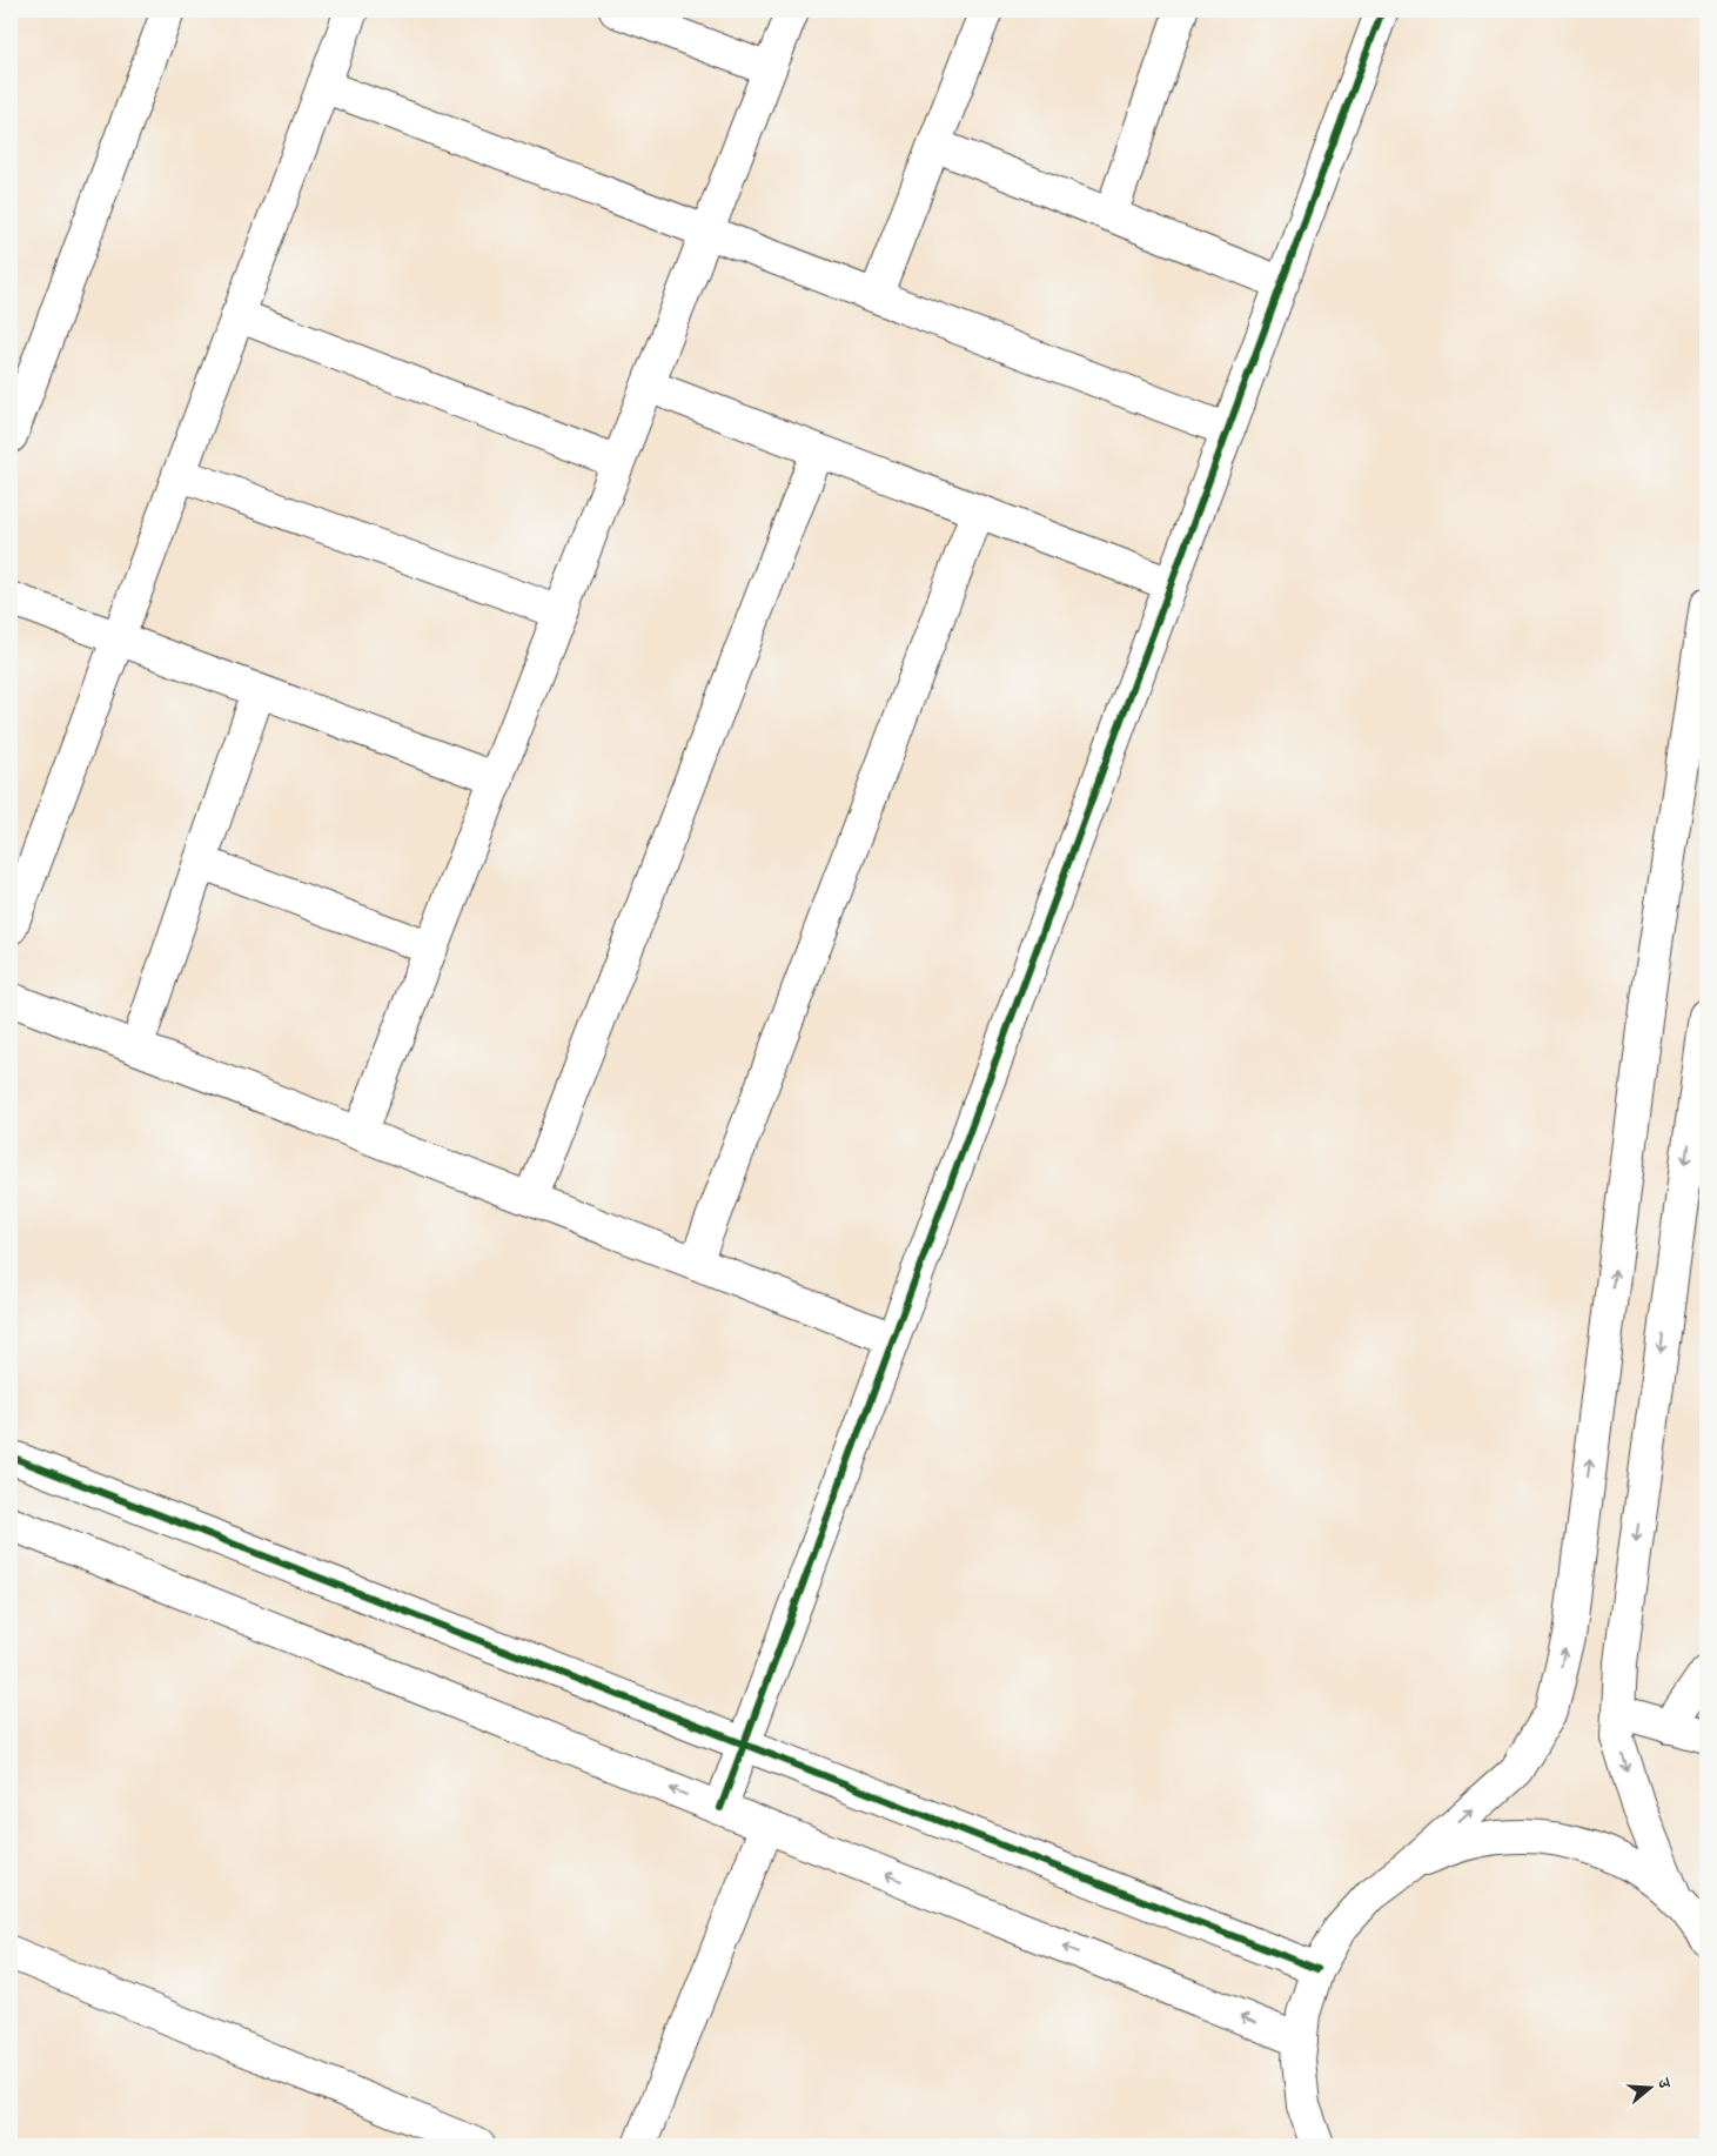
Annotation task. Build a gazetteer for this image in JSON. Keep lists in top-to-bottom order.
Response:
{
  "north": "right"
}
